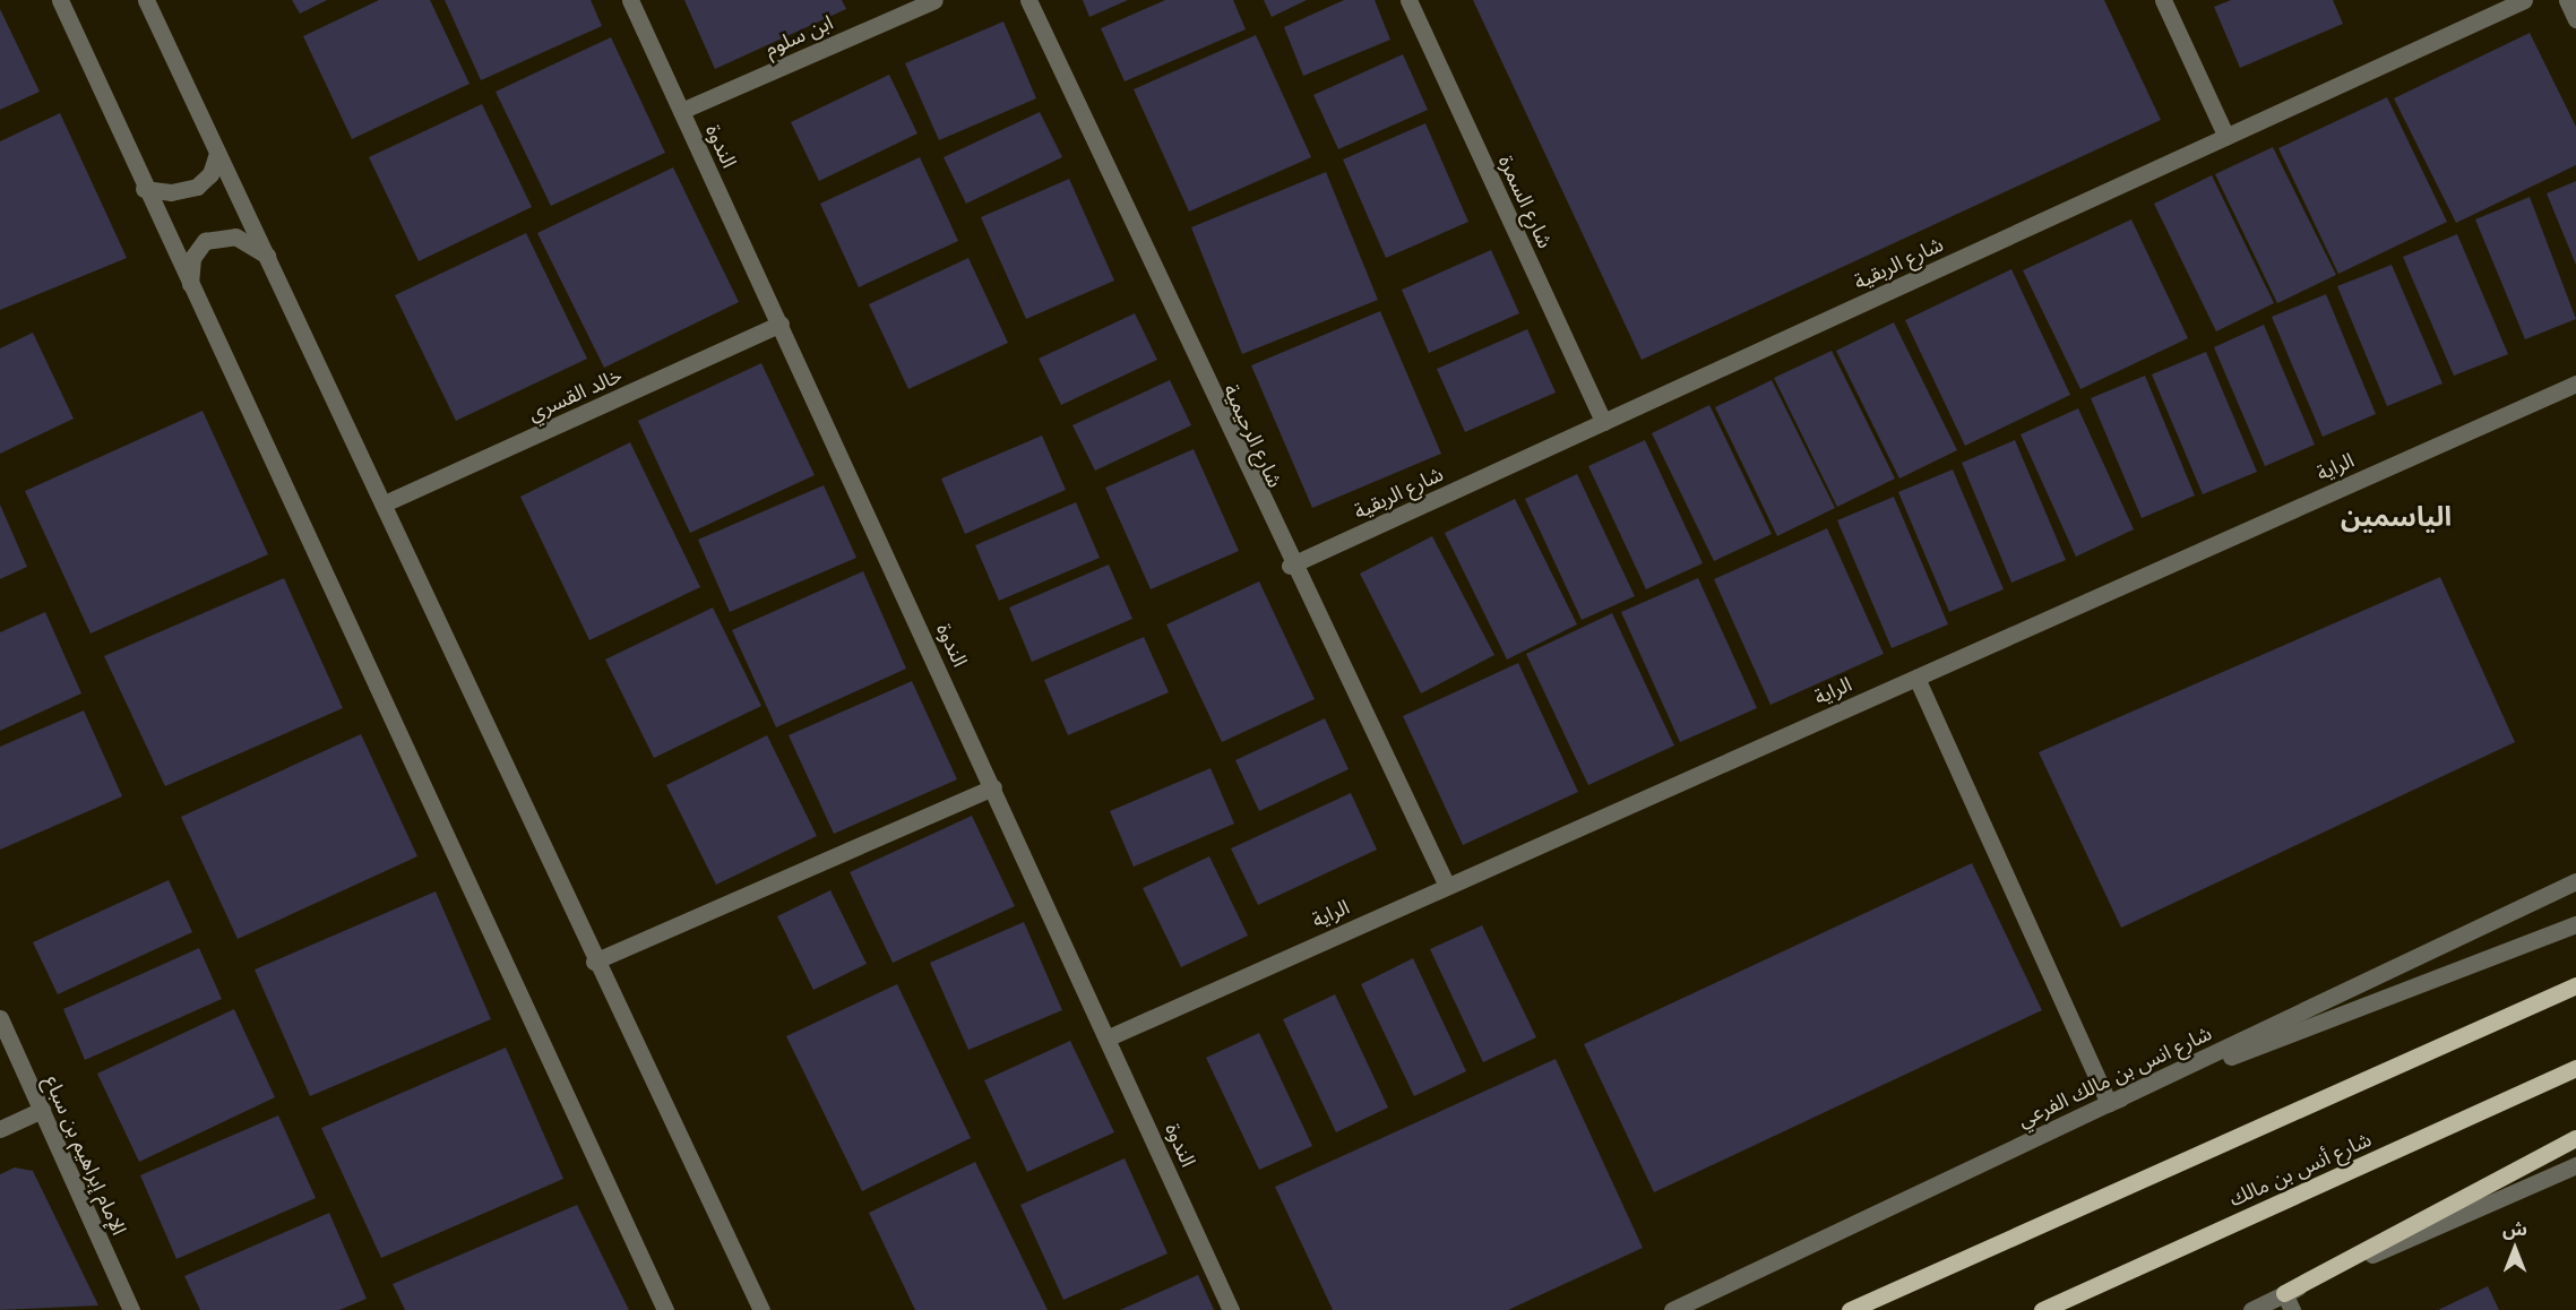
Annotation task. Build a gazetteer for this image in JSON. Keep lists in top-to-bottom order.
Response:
{
  "streets": {
    "main road": ["شارع أنس بن مالك"],
    "street": [
      "ابن سلوم",
      "الندوة",
      "شارع السمرة",
      "شارع الربقية",
      "خالد القسري",
      "شارع الرحيمية",
      "الراية",
      "شارع انس بن مالك الفرعي",
      "الإمام إبراهيم بن سباع"
    ]
  },
  "crossings": [
    ["ابن سلوم", "الندوة"],
    ["الندوة", "خالد القسري"],
    ["الندوة", "الراية"],
    ["شارع السمرة", "شارع الربقية"],
    ["شارع الربقية", "شارع الرحيمية"],
    ["شارع الرحيمية", "الراية"]
  ],
  "districts": ["الياسمين"],
  "north": "top"
}
